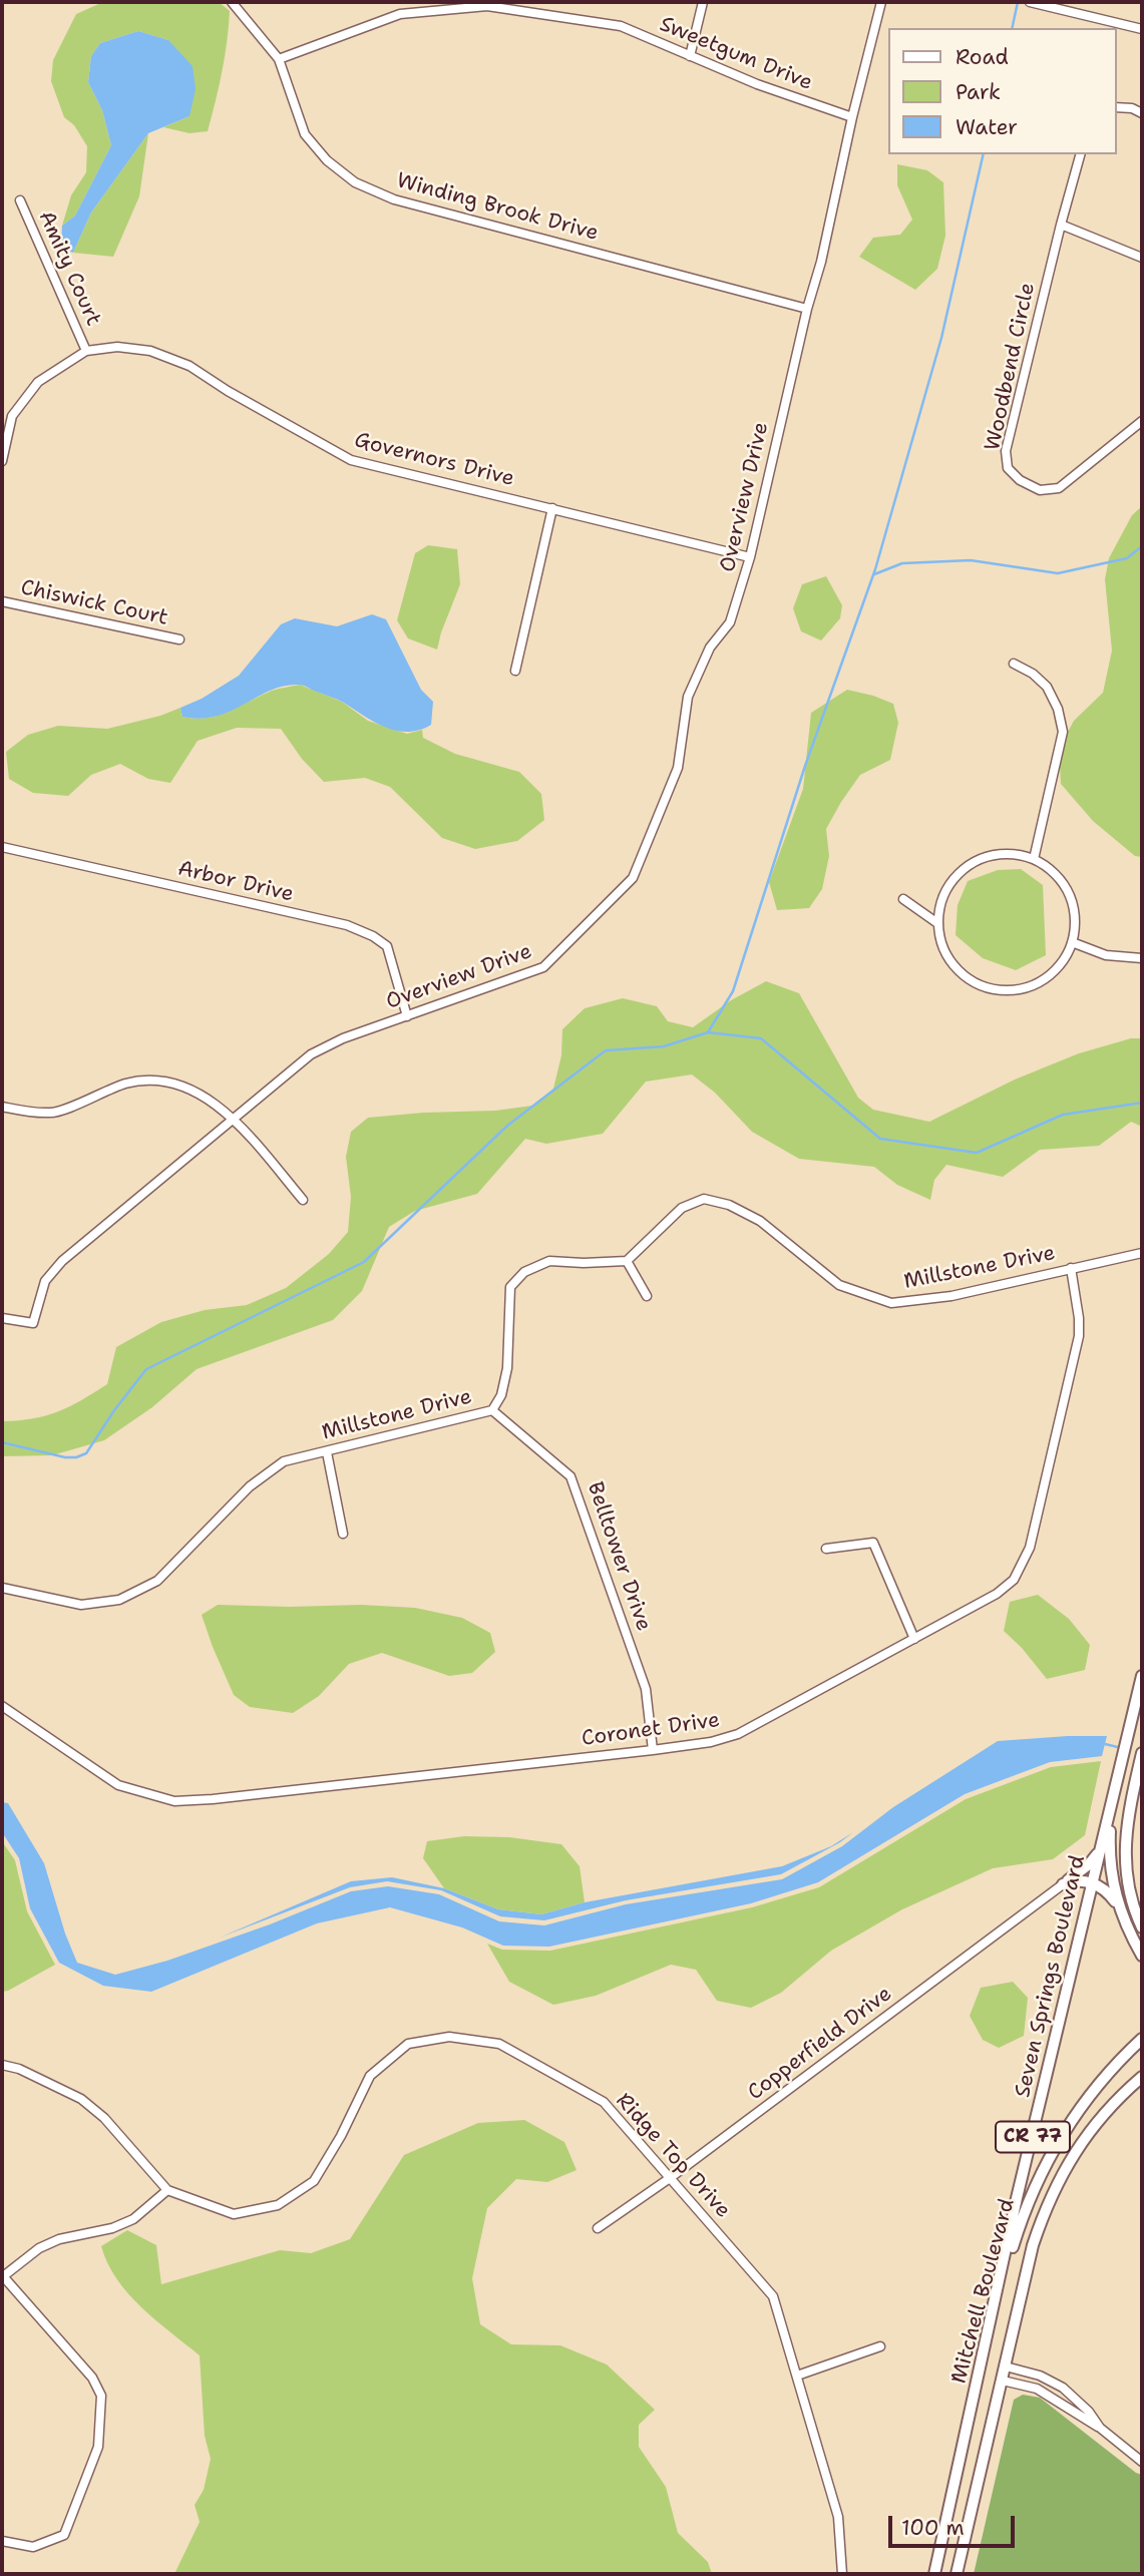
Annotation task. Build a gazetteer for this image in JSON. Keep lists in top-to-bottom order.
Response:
{
  "streets": {
    "main road": ["Seven Springs Boulevard", "CR 77", "Mitchell Boulevard"],
    "street": [
      "Sweetgum Drive",
      "Winding Brook Drive",
      "Amity Court",
      "Woodbend Circle",
      "Governors Drive",
      "Overview Drive",
      "Chiswick Court",
      "Arbor Drive",
      "Millstone Drive",
      "Belltower Drive",
      "Coronet Drive",
      "Copperfield Drive",
      "Ridge Top Drive"
    ]
  },
  "crossings": [
    ["Sweetgum Drive", "Winding Brook Drive"],
    ["Sweetgum Drive", "Overview Drive"],
    ["Winding Brook Drive", "Overview Drive"],
    ["Amity Court", "Governors Drive"],
    ["Governors Drive", "Overview Drive"],
    ["Overview Drive", "Arbor Drive"],
    ["Millstone Drive", "Belltower Drive"],
    ["Millstone Drive", "Coronet Drive"],
    ["Belltower Drive", "Coronet Drive"],
    ["Seven Springs Boulevard", "Mitchell Boulevard"],
    ["Copperfield Drive", "Ridge Top Drive"]
  ],
  "legend": ["Road", "Park", "Water"],
  "scale_bar": "100 m"
}
